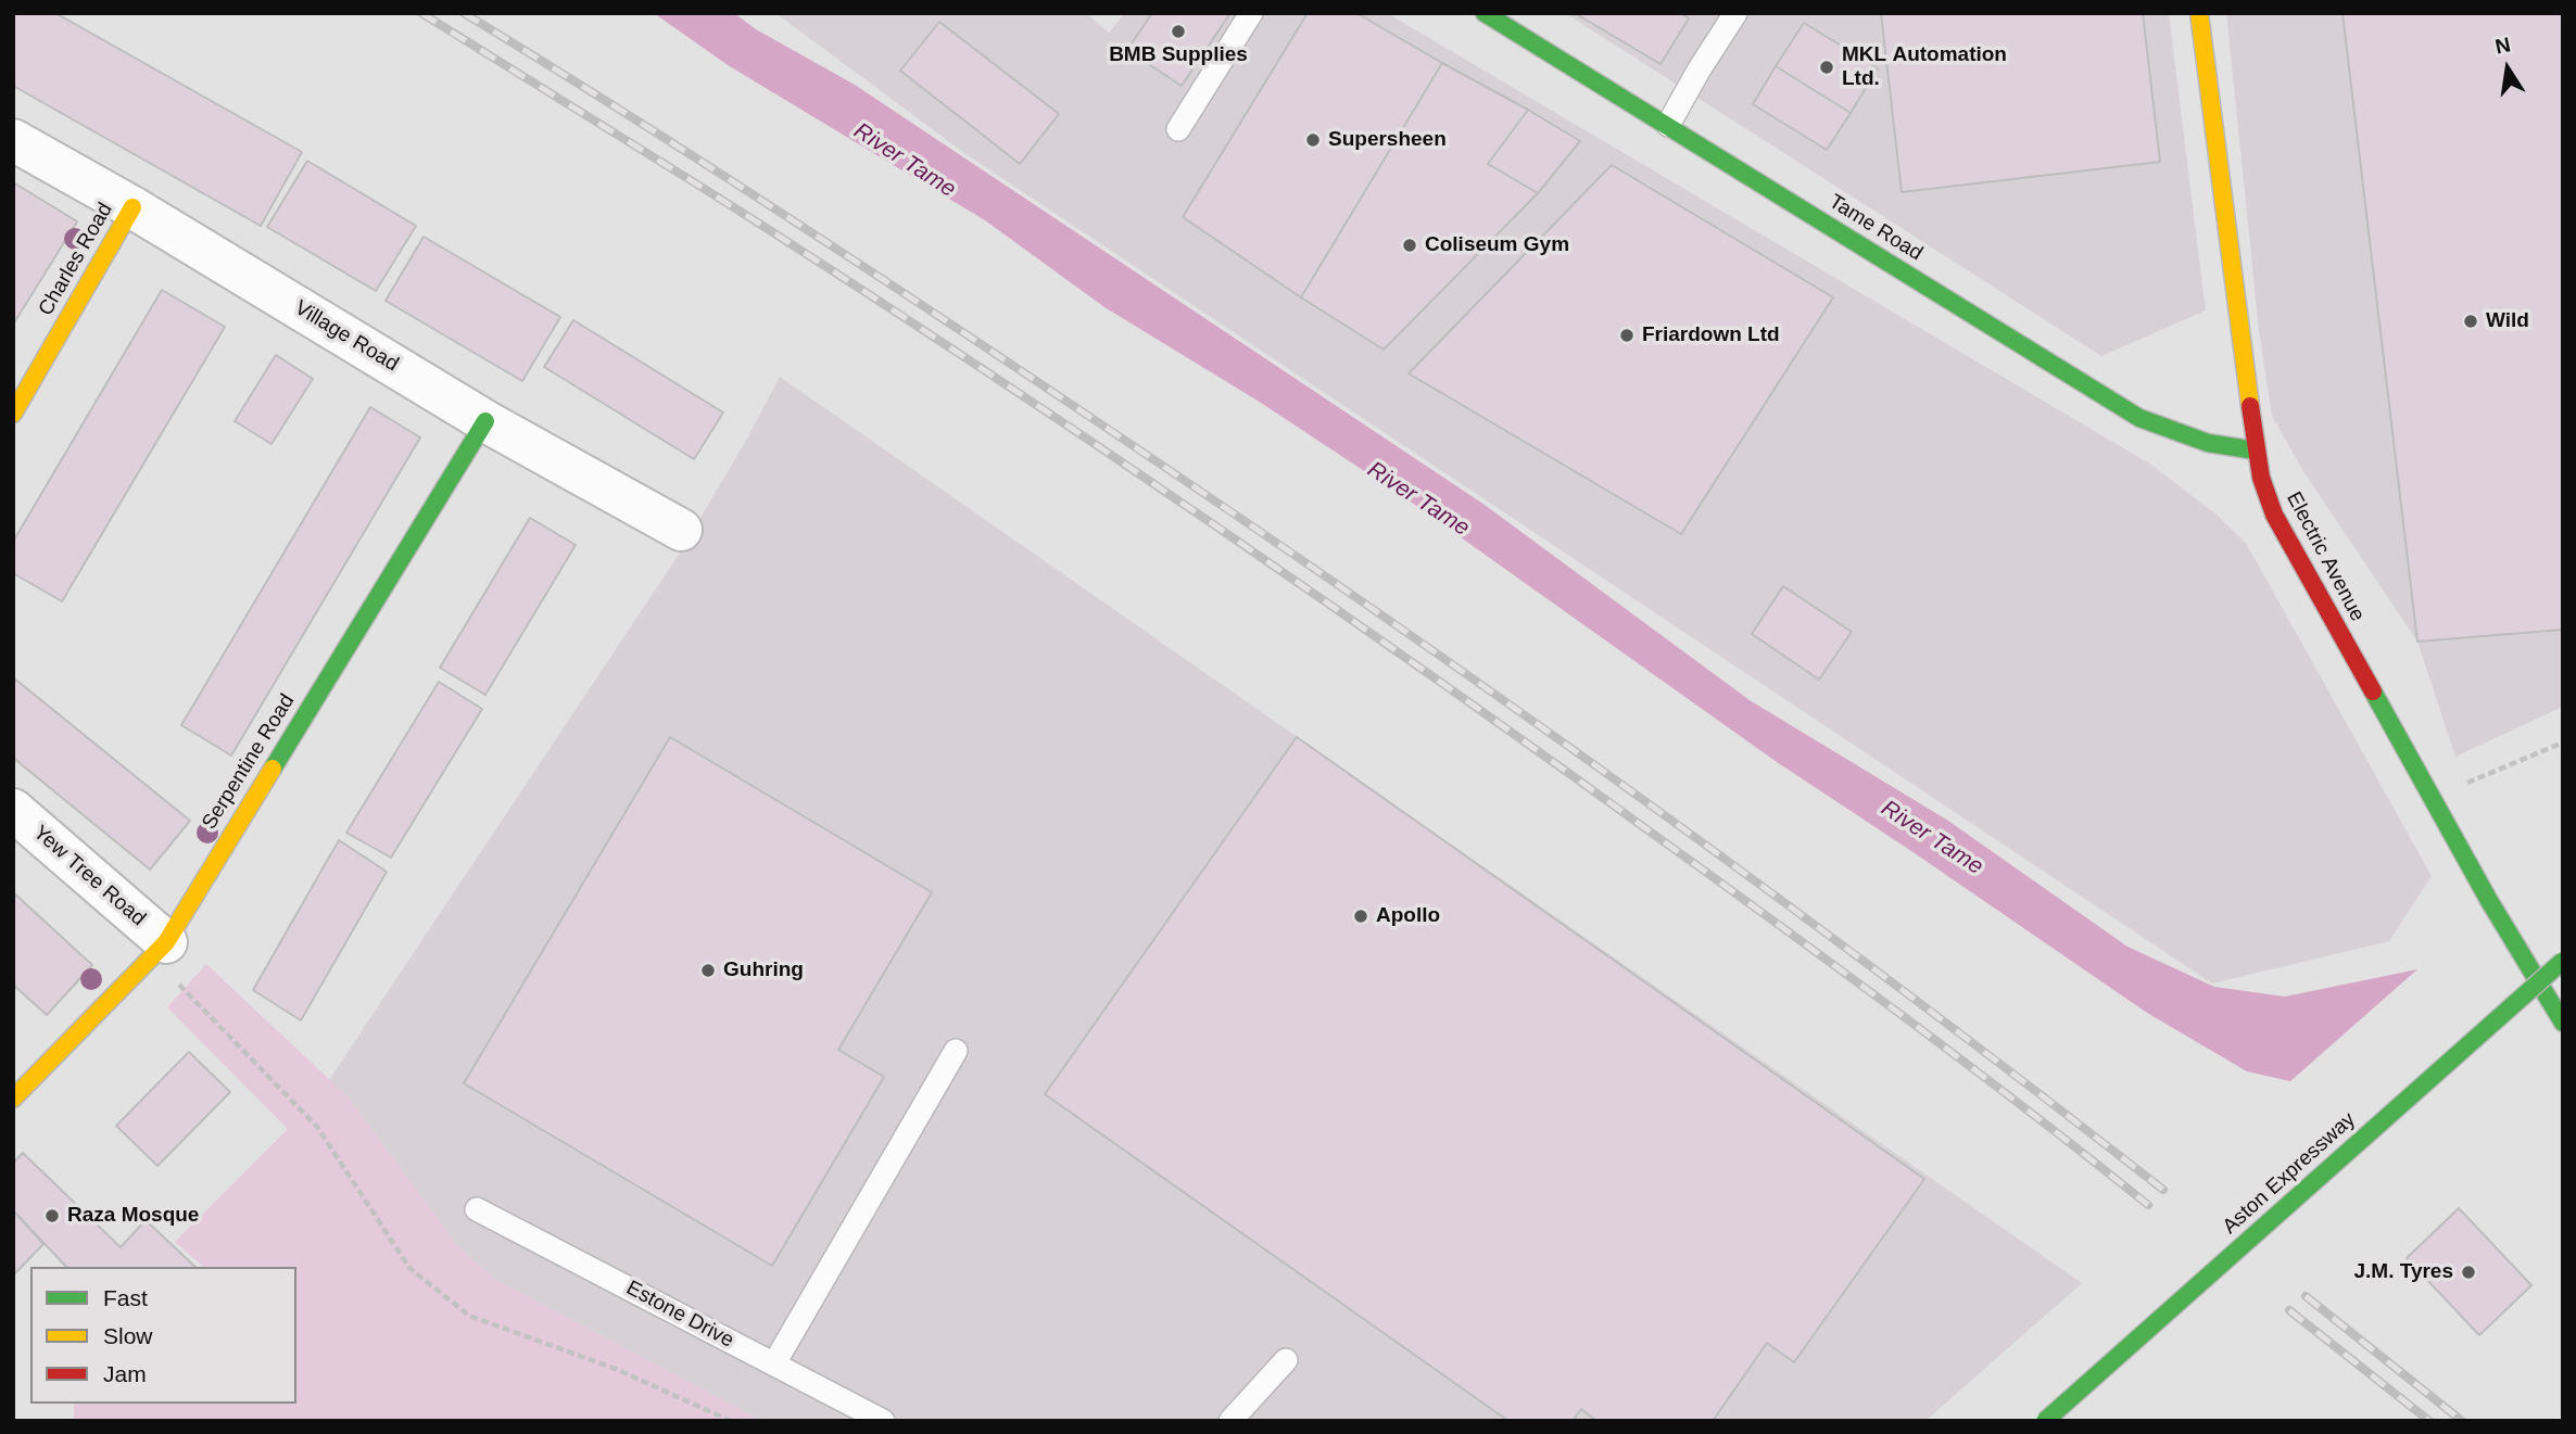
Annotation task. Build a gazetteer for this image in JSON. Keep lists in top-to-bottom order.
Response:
{
  "streets": {
    "main road": [
      "Tame Road",
      "Charles Road",
      "Electric Avenue",
      "Serpentine Road",
      "Aston Expressway"
    ],
    "street": ["Village Road", "Yew Tree Road"],
    "lane": ["Estone Drive"]
  },
  "crossings": [
    ["Tame Road", "Electric Avenue"],
    ["Charles Road", "Village Road"],
    ["Village Road", "Serpentine Road"],
    ["Serpentine Road", "Yew Tree Road"]
  ],
  "water": ["River Tame"],
  "places": [
    "BMB Supplies",
    "MKL Automation Ltd.",
    "Supersheen",
    "Coliseum Gym",
    "Wild",
    "Friardown Ltd",
    "Apollo",
    "Guhring",
    "Raza Mosque",
    "J.M. Tyres"
  ],
  "legend": ["Fast", "Slow", "Jam"],
  "north": "top"
}
